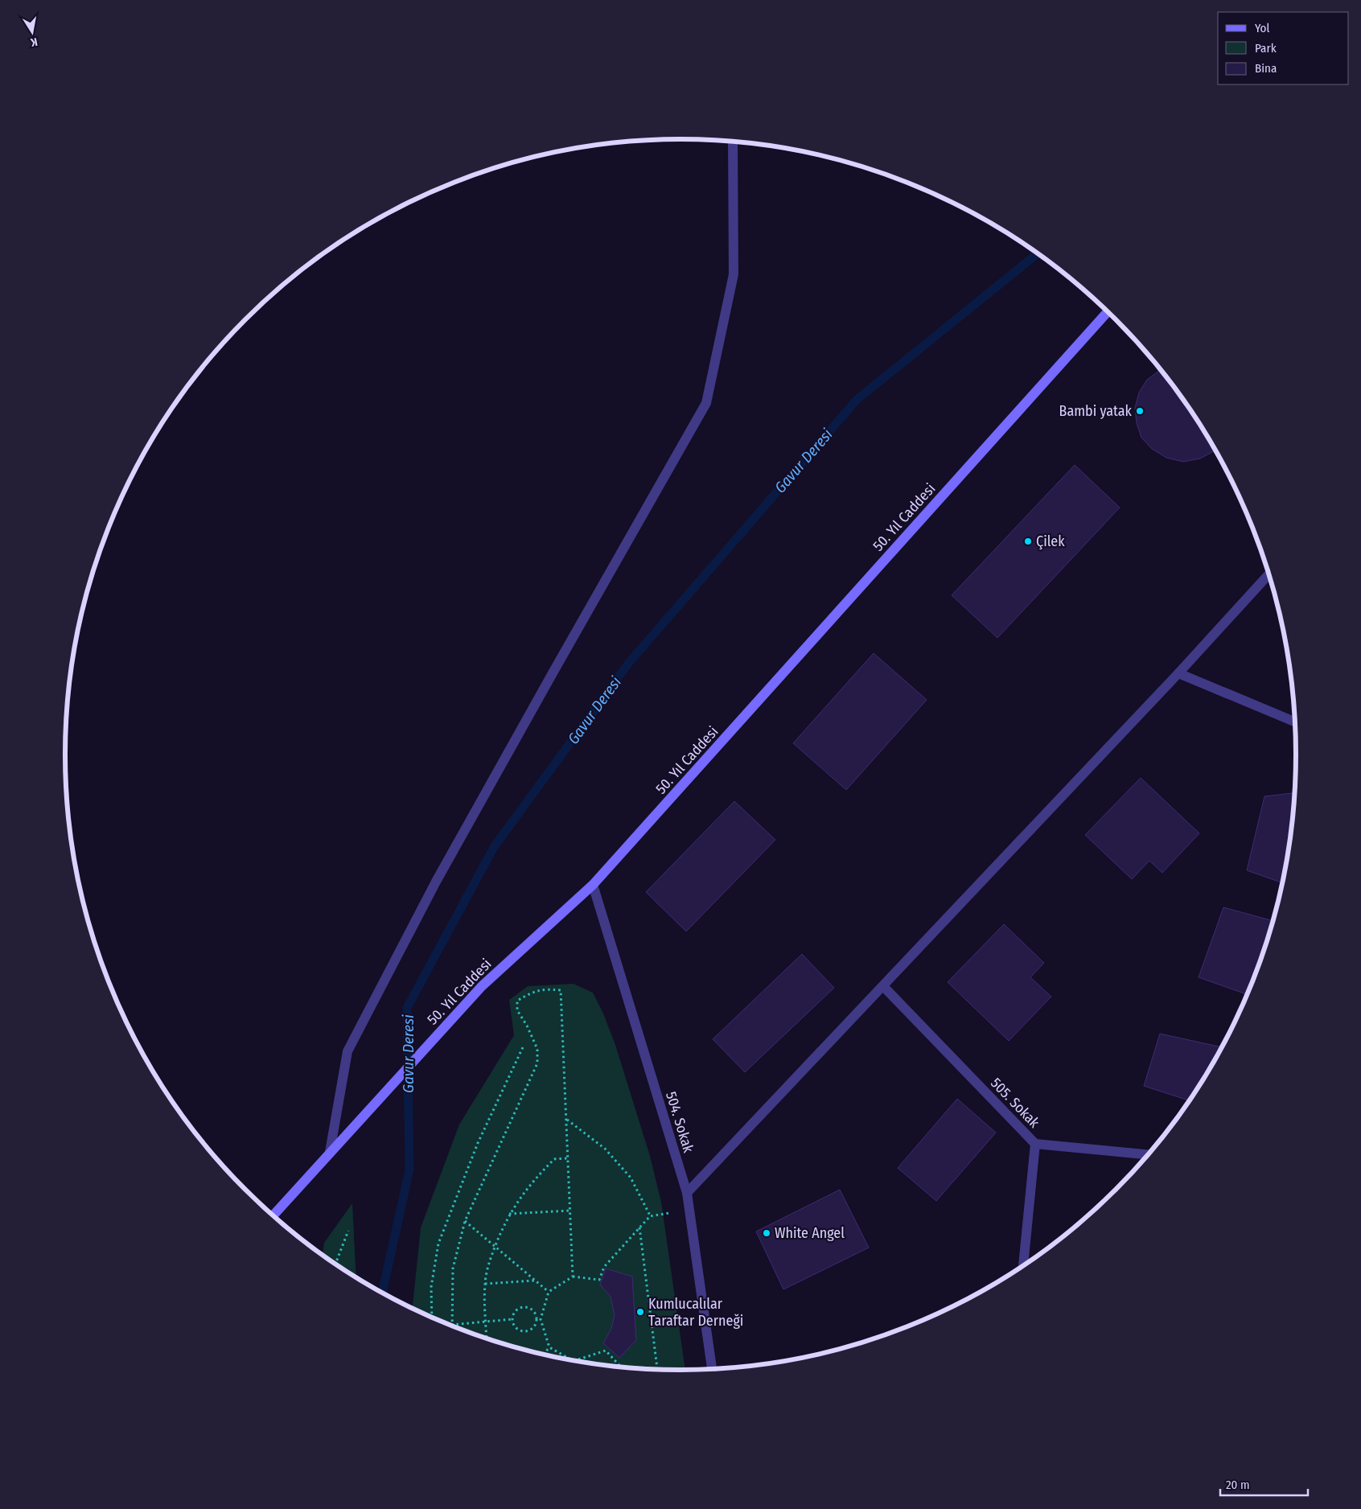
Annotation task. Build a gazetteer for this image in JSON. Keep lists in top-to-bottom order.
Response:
{
  "streets": {
    "main road": ["50. Yıl Caddesi"],
    "street": ["505. Sokak", "504. Sokak"]
  },
  "crossings": [
    ["50. Yıl Caddesi", "504. Sokak"]
  ],
  "water": ["Gavur Deresi"],
  "places": [
    "Bambi yatak",
    "Çilek",
    "White Angel",
    "Kumlucalılar Taraftar Derneği"
  ],
  "legend": ["Yol", "Park", "Bina"],
  "scale_bar": "20 m",
  "north": "bottom"
}
